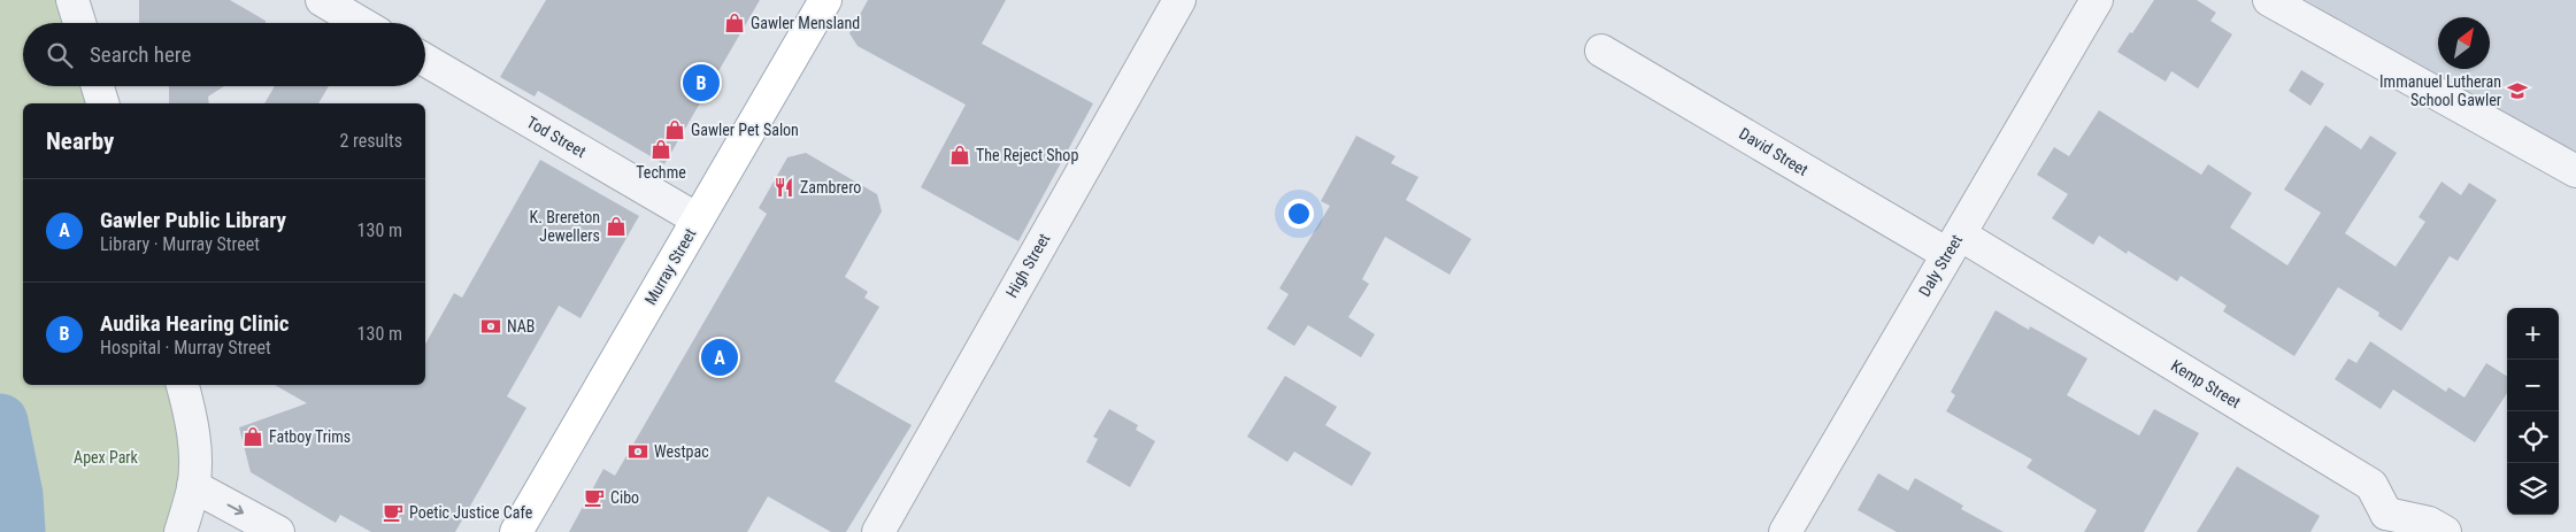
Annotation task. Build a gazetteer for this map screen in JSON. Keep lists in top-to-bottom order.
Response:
{
  "streets": {
    "main road": ["Murray Street"],
    "street": [
      "Tod Street",
      "David Street",
      "High Street",
      "Daly Street",
      "Kemp Street"
    ]
  },
  "crossings": [
    ["Tod Street", "Murray Street"],
    ["David Street", "Daly Street"],
    ["David Street", "Kemp Street"],
    ["Daly Street", "Kemp Street"]
  ],
  "parks": ["Apex Park"],
  "places": {
    "shop": [
      "Gawler Mensland",
      "Gawler Pet Salon",
      "Techme",
      "The Reject Shop",
      "K. Brereton Jewellers",
      "Fatboy Trims"
    ],
    "school or university": ["Immanuel Lutheran School Gawler"],
    "restaurant": ["Zambrero"],
    "bank": ["NAB", "Westpac"],
    "cafe": ["Cibo", "Poetic Justice Cafe"]
  },
  "north": "top right",
  "page": {
    "search": "Search here",
    "pins": ["B", "A"],
    "heading": ["Nearby", "2 results"],
    "list": [
      {
        "mark": "A",
        "name": "Gawler Public Library",
        "note": "Library · Murray Street",
        "value": "130 m"
      },
      {
        "mark": "B",
        "name": "Audika Hearing Clinic",
        "note": "Hospital · Murray Street",
        "value": "130 m"
      }
    ],
    "map_buttons": ["+", "−"]
  }
}
